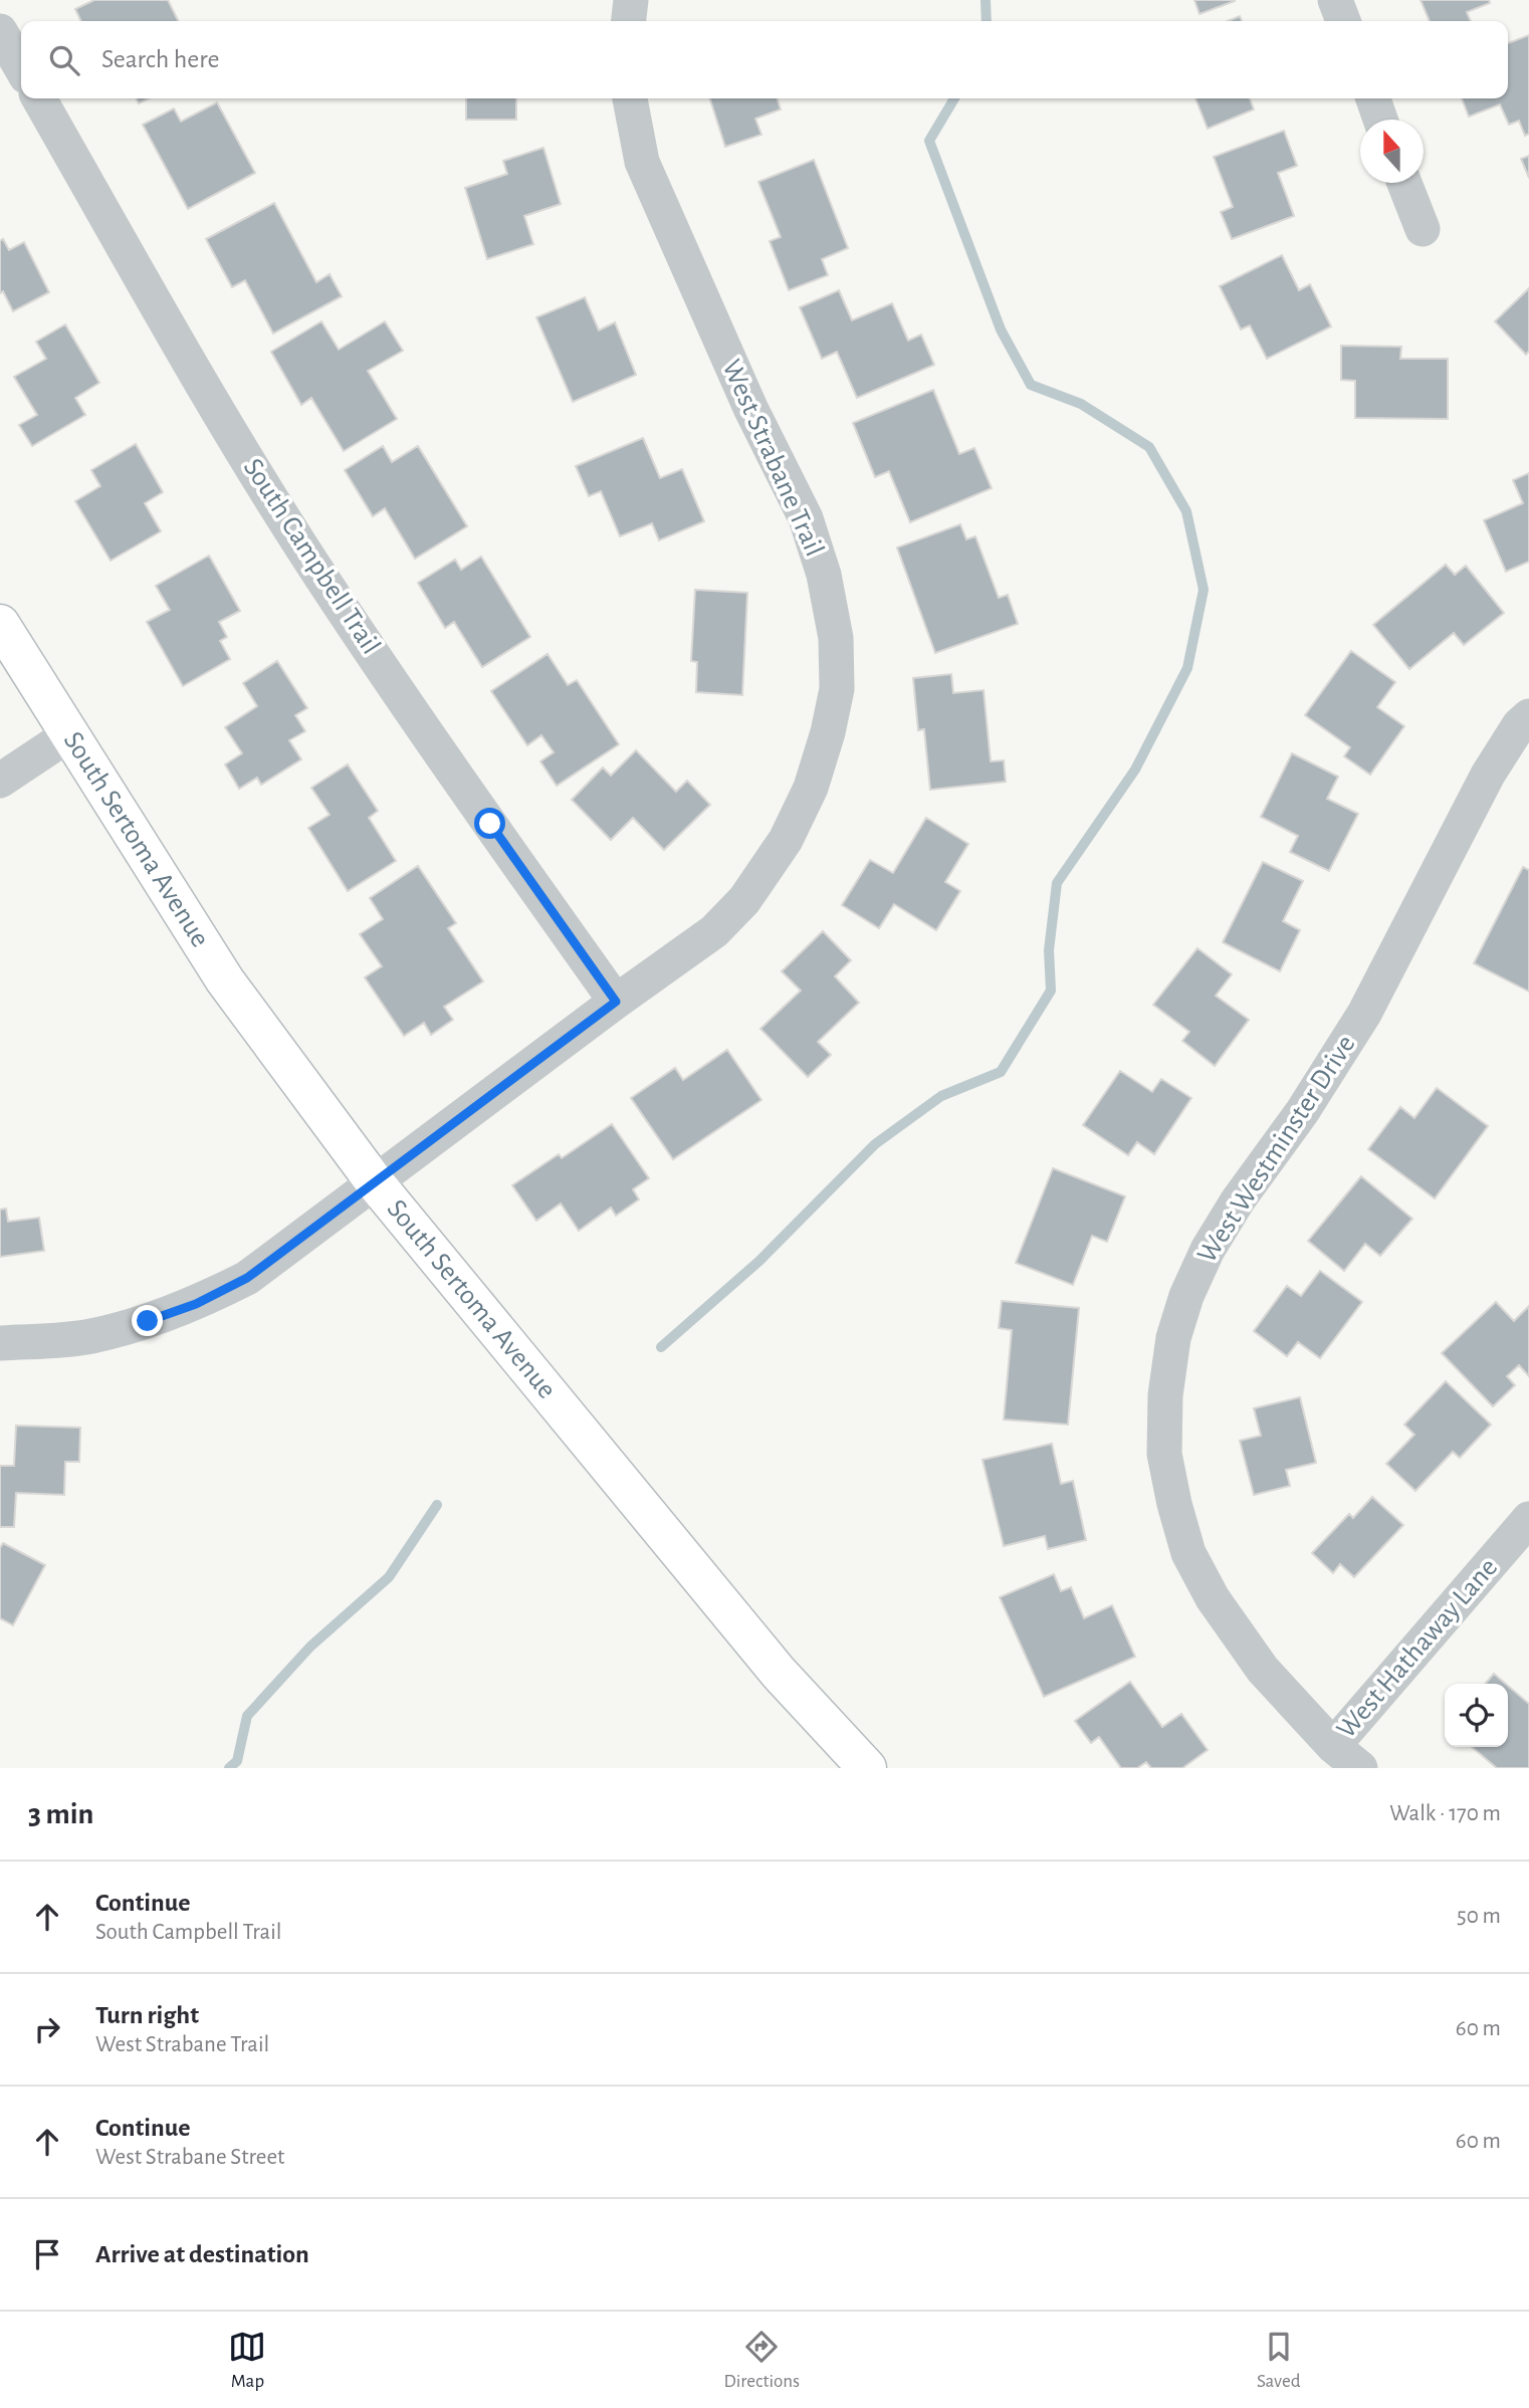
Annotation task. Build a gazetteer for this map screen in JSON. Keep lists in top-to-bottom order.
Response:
{
  "streets": {
    "main road": ["South Sertoma Avenue"],
    "street": [
      "West Strabane Trail",
      "South Campbell Trail",
      "West Westminster Drive",
      "West Hathaway Lane"
    ]
  },
  "crossings": [
    ["West Strabane Trail", "South Campbell Trail"],
    ["West Strabane Trail", "South Sertoma Avenue"],
    ["West Westminster Drive", "West Hathaway Lane"]
  ],
  "north": "top",
  "page": {
    "search": "Search here",
    "heading": ["3 min", "Walk · 170 m"],
    "list": [
      ["Continue", "South Campbell Trail", "50 m"],
      ["Turn right", "West Strabane Trail", "60 m"],
      ["Continue", "West Strabane Street", "60 m"],
      "Arrive at destination"
    ],
    "nav": ["Map", "Directions", "Saved"]
  }
}
